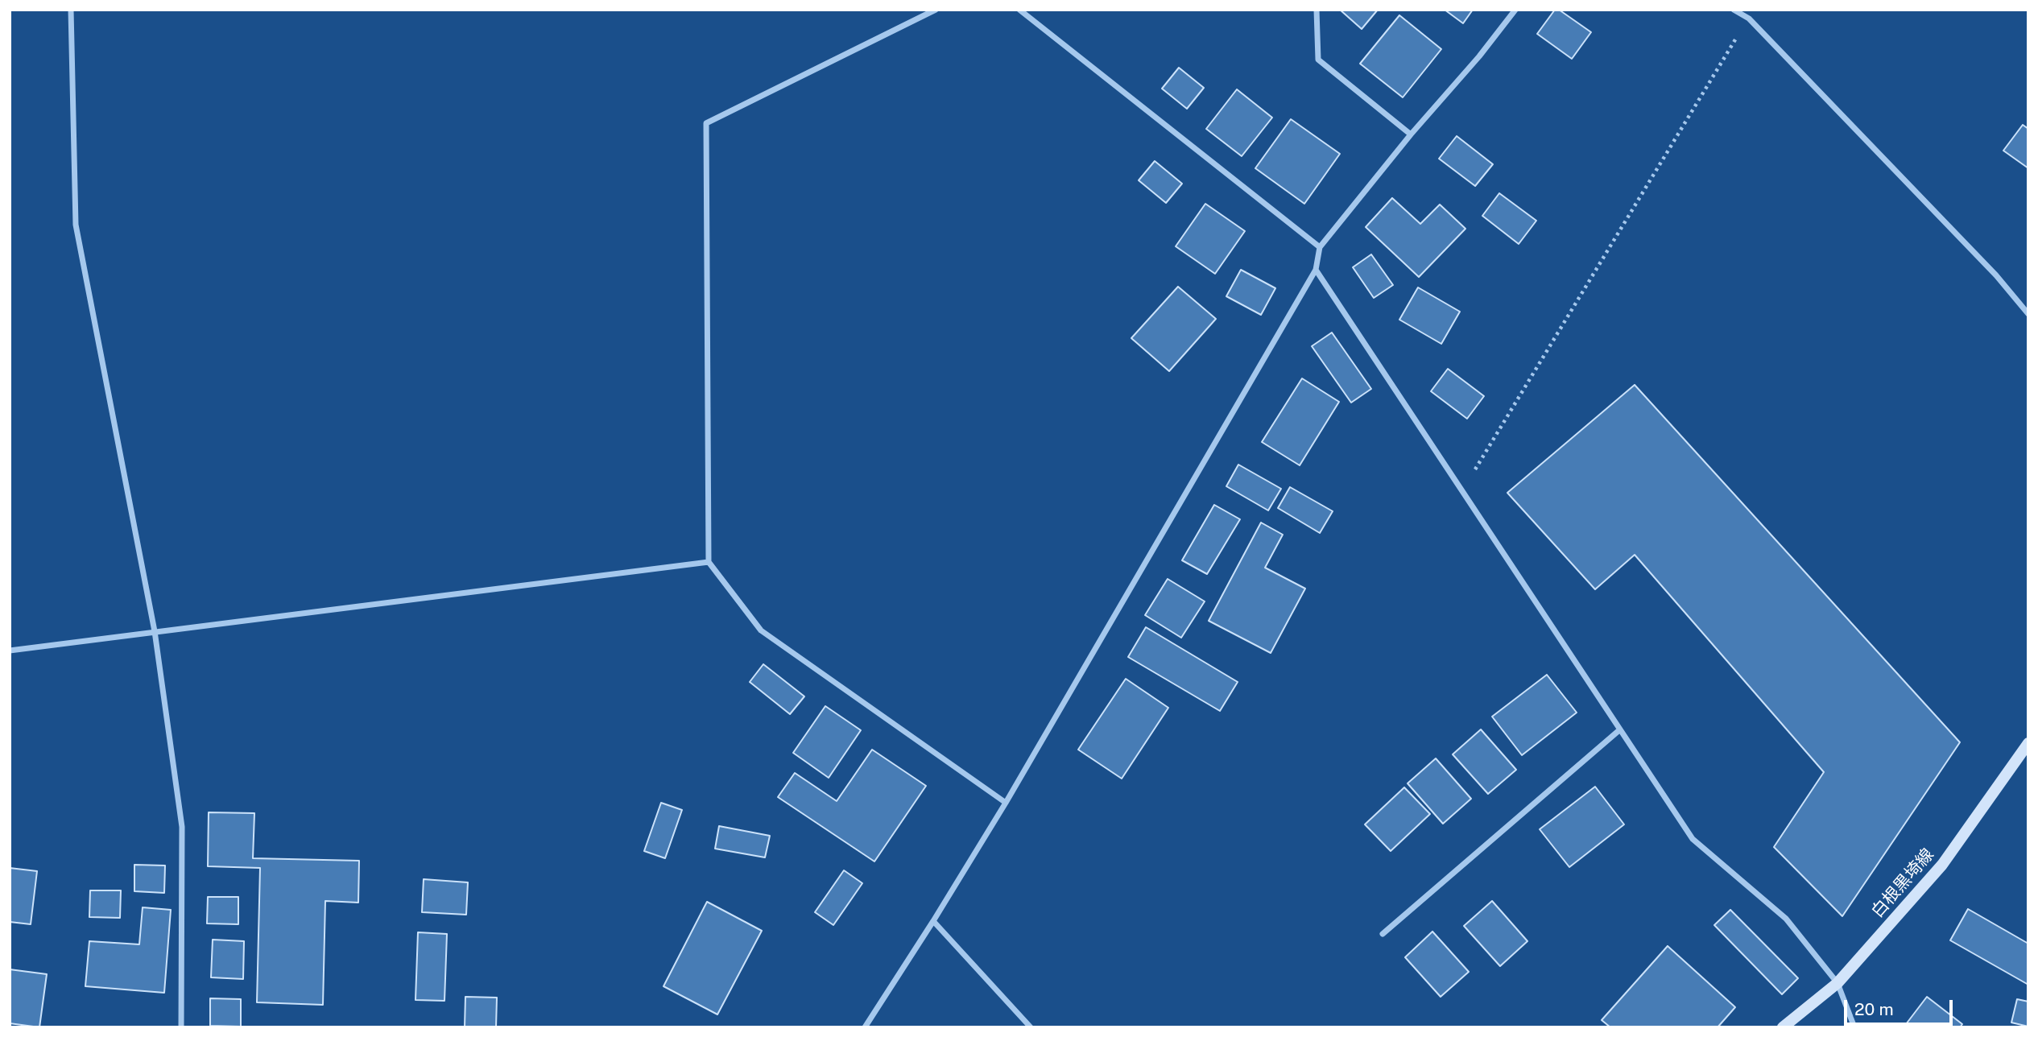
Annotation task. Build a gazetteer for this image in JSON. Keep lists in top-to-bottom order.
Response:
{
  "streets": {
    "main road": ["白根黒埼線"]
  },
  "scale_bar": "20 m"
}
